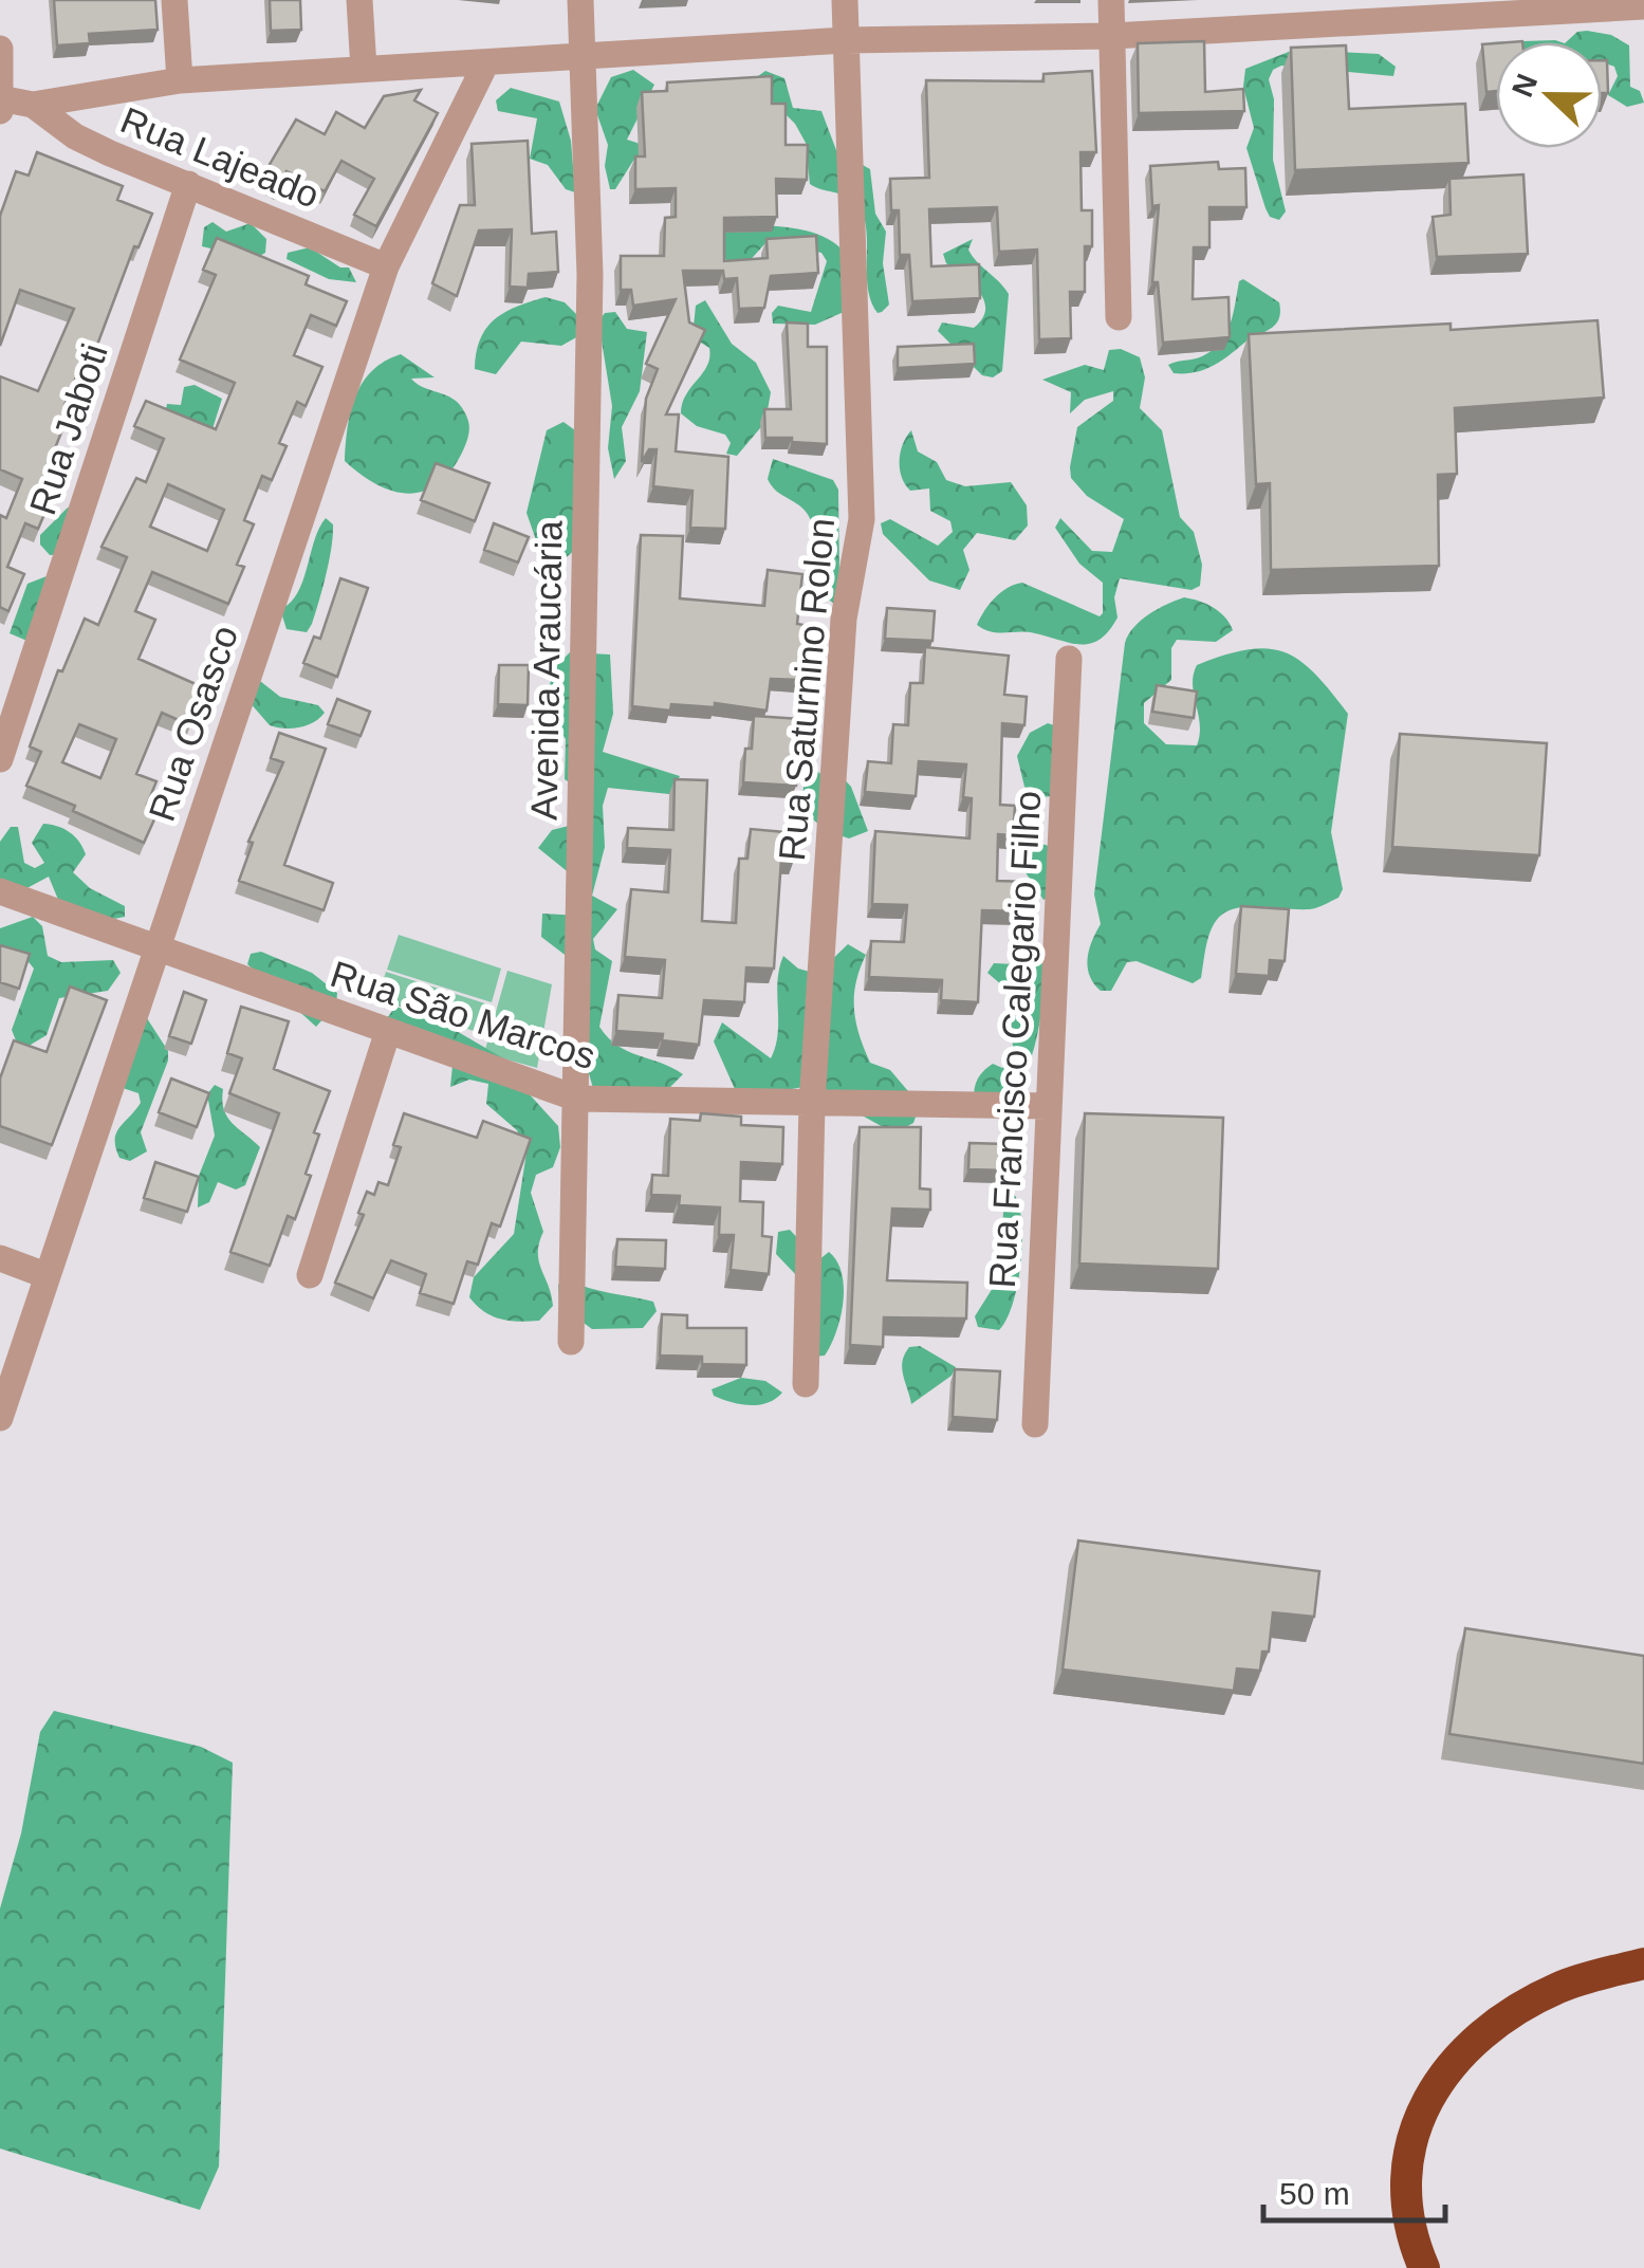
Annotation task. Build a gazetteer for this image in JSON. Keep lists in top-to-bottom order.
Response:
{
  "streets": {
    "street": [
      "Rua Lajeado",
      "Rua Jaboti",
      "Avenida Araucária",
      "Rua Saturnino Rolon",
      "Rua Osasco",
      "Rua São Marcos",
      "Rua Francisco Calegario Filho"
    ]
  },
  "crossings": [
    ["Rua Lajeado", "Rua Jaboti"],
    ["Rua Lajeado", "Rua Osasco"],
    ["Avenida Araucária", "Rua São Marcos"],
    ["Rua Saturnino Rolon", "Rua São Marcos"],
    ["Rua Osasco", "Rua São Marcos"],
    ["Rua São Marcos", "Rua Francisco Calegario Filho"]
  ],
  "scale_bar": "50 m",
  "north": "left"
}
